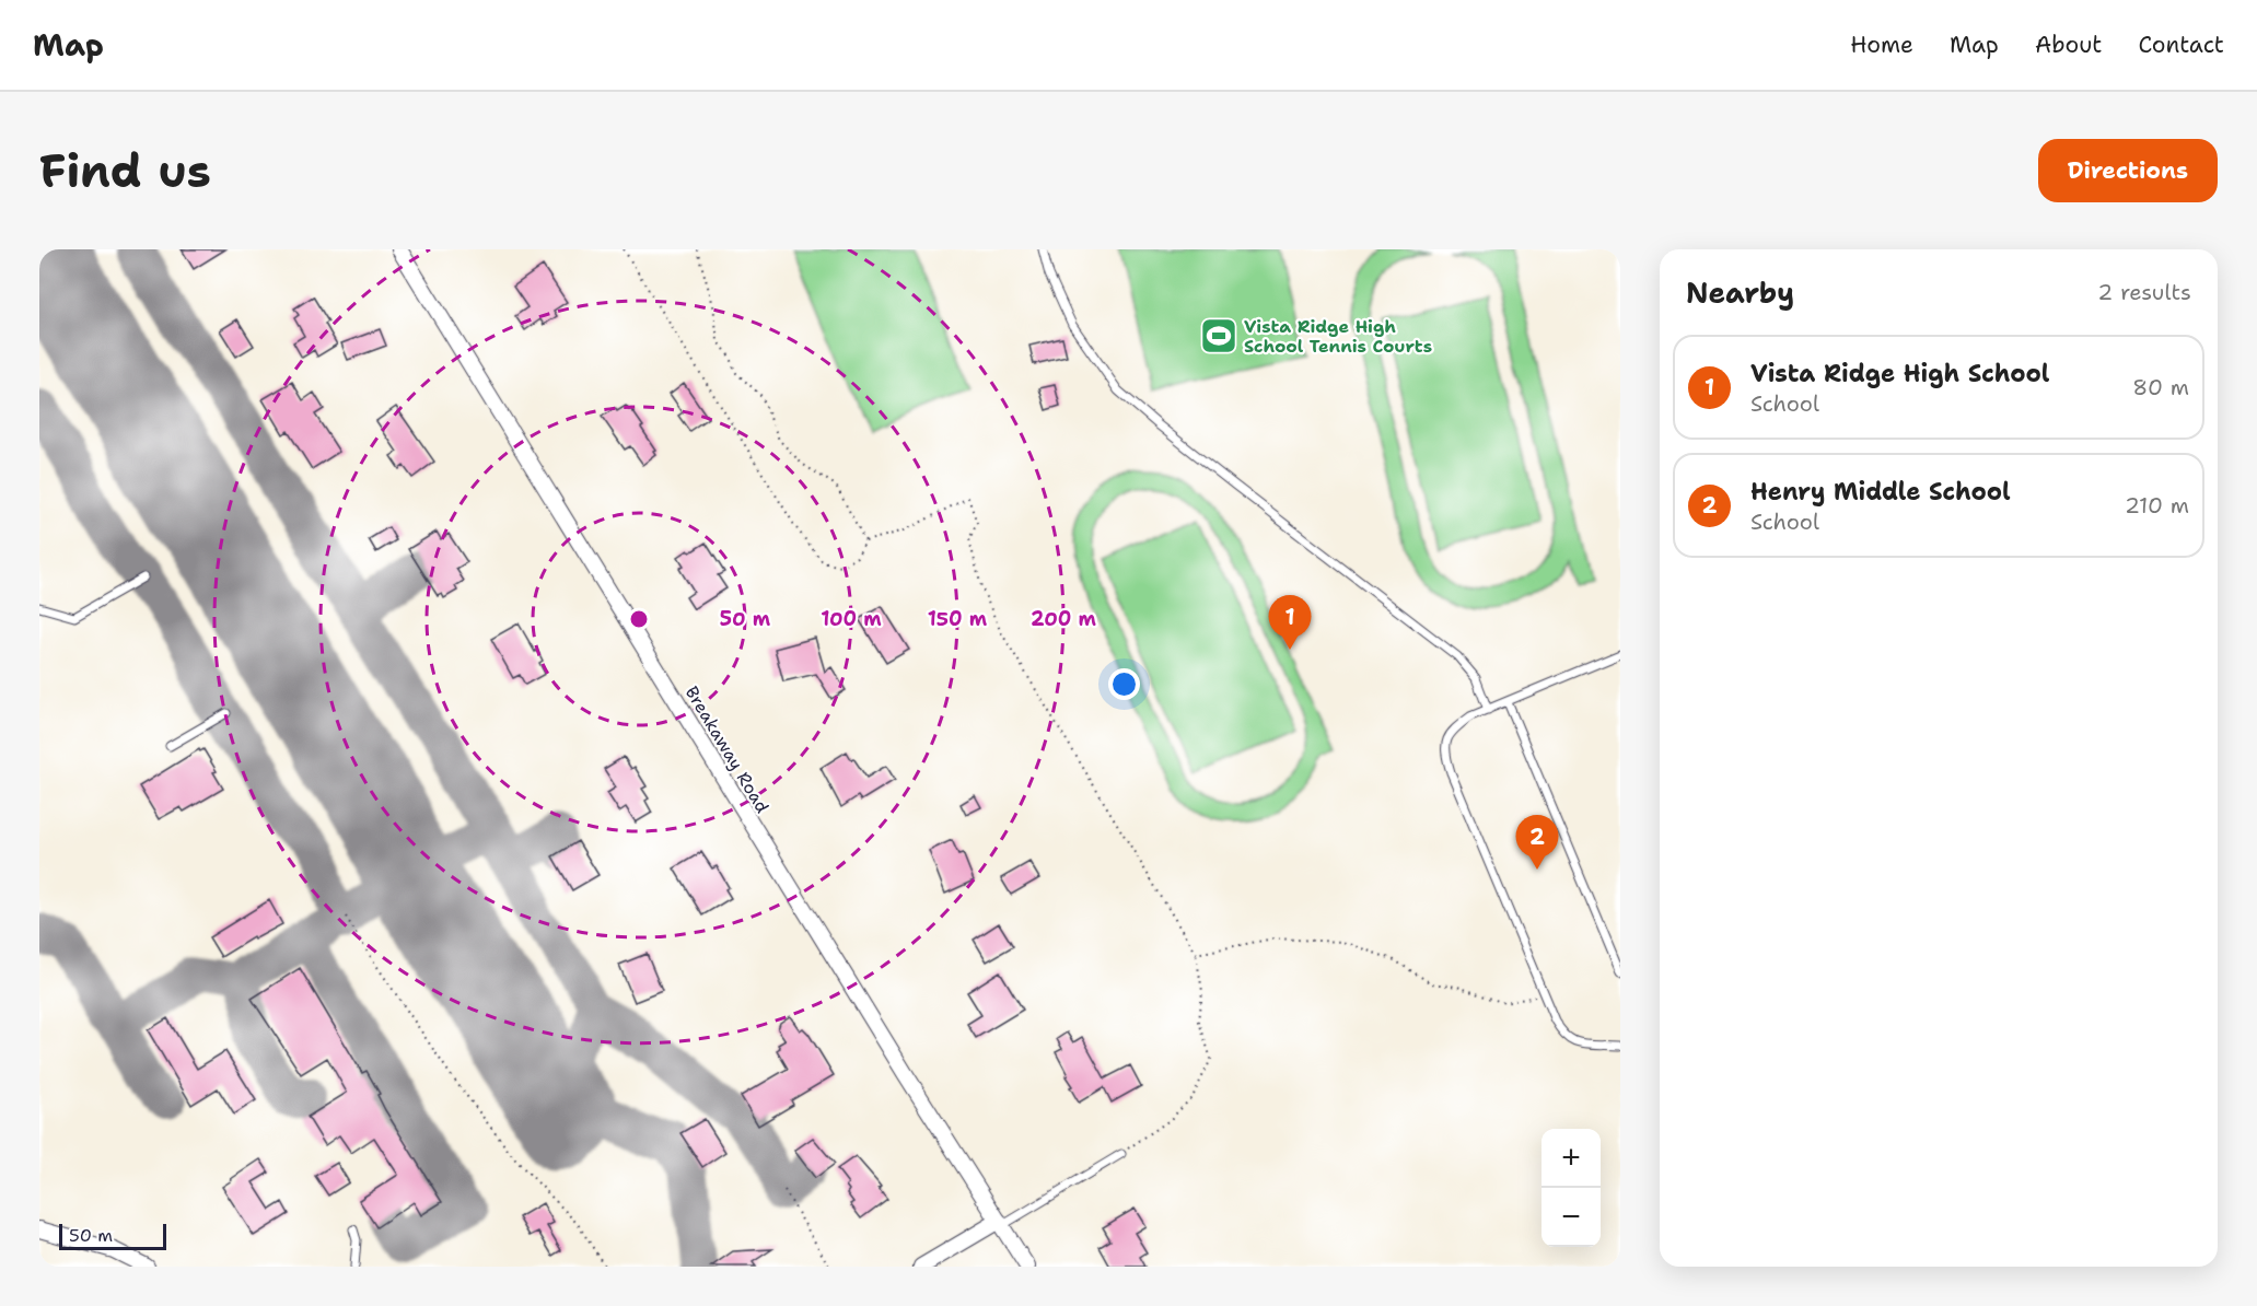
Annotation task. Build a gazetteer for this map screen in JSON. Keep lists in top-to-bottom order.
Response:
{
  "streets": {
    "street": ["Breakaway Road"]
  },
  "places": {
    "sports": ["Vista Ridge High School Tennis Courts"]
  },
  "scale_bar": "50 m",
  "page": {
    "header": "Map",
    "nav": [
      "Home",
      "Map",
      "About",
      "Contact"
    ],
    "buttons": "Directions",
    "title": "Find us",
    "heading": ["Nearby", "2 results"],
    "list": [
      {
        "mark": "1",
        "name": "Vista Ridge High School",
        "note": "School",
        "value": "80 m"
      },
      {
        "mark": "2",
        "name": "Henry Middle School",
        "note": "School",
        "value": "210 m"
      }
    ],
    "pins": ["1", "2"],
    "map_buttons": ["+", "−"],
    "scale": "50 m"
  },
  "rings": [
    "50 m",
    "100 m",
    "150 m",
    "200 m"
  ]
}
